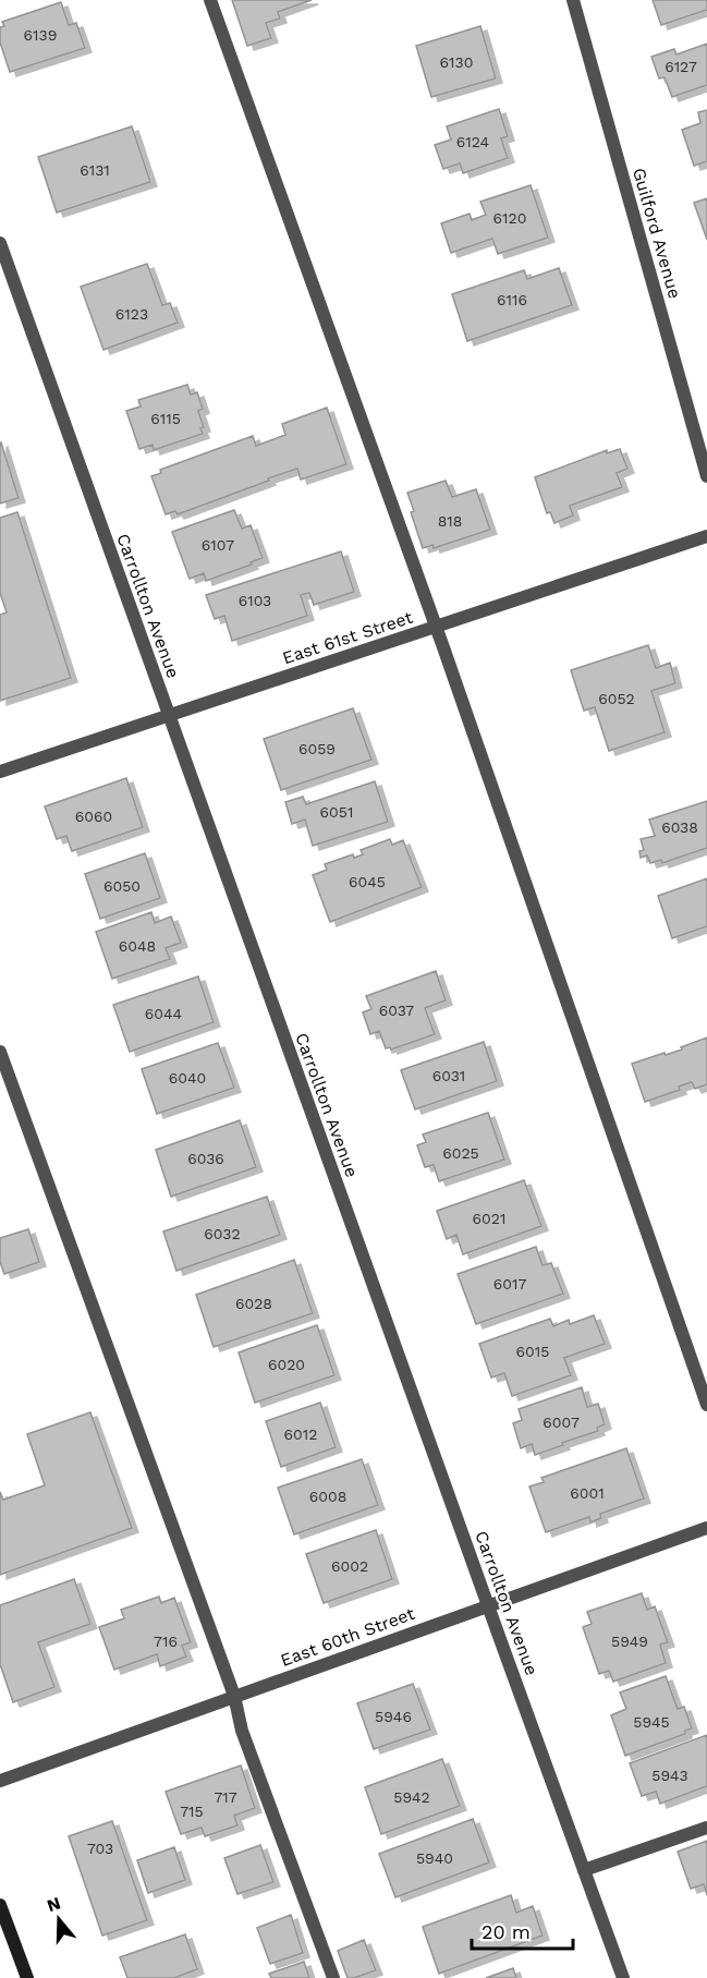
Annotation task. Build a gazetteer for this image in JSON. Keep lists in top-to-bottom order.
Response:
{
  "streets": {
    "street": [
      "Guilford Avenue",
      "Carrollton Avenue",
      "East 61st Street",
      "East 60th Street"
    ]
  },
  "crossings": [
    ["Carrollton Avenue", "East 61st Street"],
    ["Carrollton Avenue", "East 60th Street"]
  ],
  "house_numbers": [
    "6139",
    "6130",
    "6127",
    "6124",
    "6131",
    "6120",
    "6116",
    "6123",
    "6115",
    "818",
    "6107",
    "6103",
    "6052",
    "6059",
    "6051",
    "6060",
    "6038",
    "6045",
    "6050",
    "6048",
    "6037",
    "6044",
    "6031",
    "6040",
    "6025",
    "6036",
    "6021",
    "6032",
    "6017",
    "6028",
    "6015",
    "6020",
    "6007",
    "6012",
    "6001",
    "6008",
    "6002",
    "716",
    "5949",
    "5946",
    "5945",
    "5943",
    "717",
    "5942",
    "715",
    "703",
    "5940"
  ],
  "scale_bar": "20 m",
  "north": "top"
}
